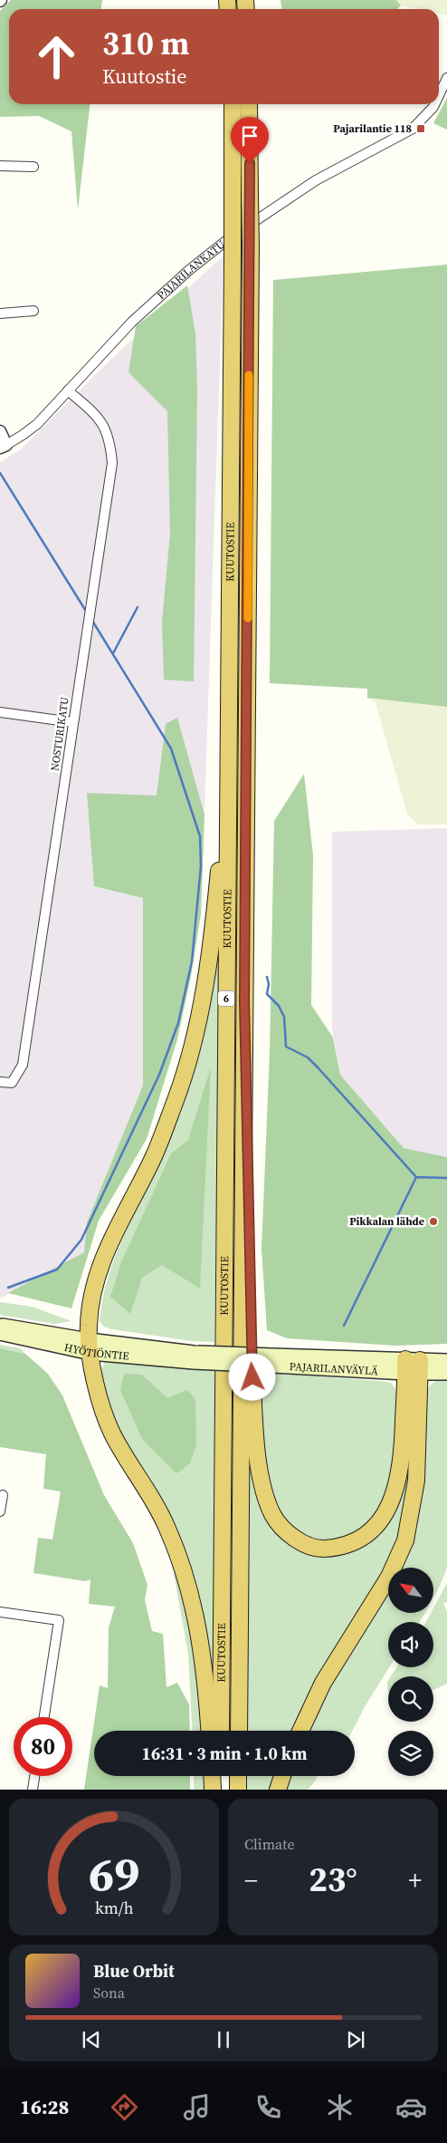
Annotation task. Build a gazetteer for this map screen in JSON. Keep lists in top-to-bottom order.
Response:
{
  "streets": {
    "highway": ["KUUTOSTIE", "6"],
    "main road": ["HYÖTIÖNTIE", "PAJARILANVÄYLÄ"],
    "street": ["PAJARILANKATU", "NOSTURIKATU"]
  },
  "crossings": [
    ["PAJARILANKATU", "NOSTURIKATU"],
    ["HYÖTIÖNTIE", "PAJARILANVÄYLÄ"]
  ],
  "places": {
    "transit": ["Pajarilantie 118"],
    "other": ["Pikkalan lähde"]
  },
  "north": "top left",
  "page": {
    "turn": ["310 m", "Kuutostie"],
    "limit": "80",
    "trip": "16:31 · 3 min · 1.0 km",
    "tile": "Climate",
    "heat": ["−", "23°", "+"],
    "song": ["Blue Orbit", "Sona"],
    "tabs": "16:28",
    "gauge": ["69", "km/h"]
  }
}
